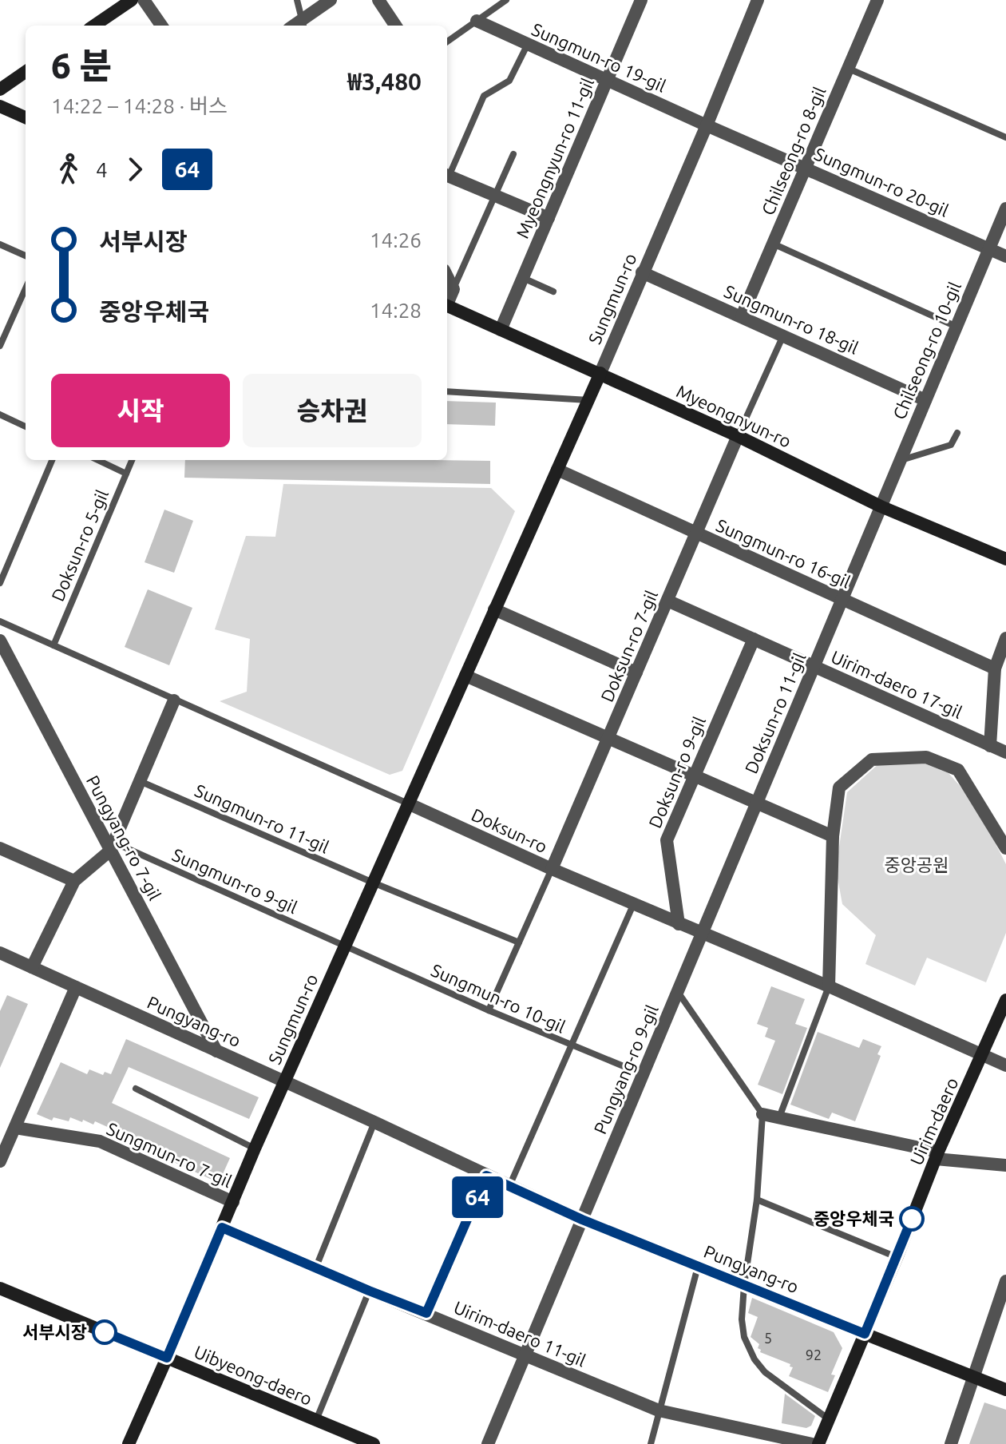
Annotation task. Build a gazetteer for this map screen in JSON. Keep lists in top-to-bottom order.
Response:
{
  "streets": {
    "street": [
      "Sungmun-ro 19-gil",
      "Chilseong-ro 8-gil",
      "Myeongnyun-ro 11-gil",
      "Sungmun-ro 20-gil",
      "Sungmun-ro",
      "Sungmun-ro 18-gil",
      "Chilseong-ro 10-gil",
      "Myeongnyun-ro",
      "Sungmun-ro 16-gil",
      "Doksun-ro 7-gil",
      "Uirim-daero 17-gil",
      "Doksun-ro 11-gil",
      "Doksun-ro 9-gil",
      "Doksun-ro",
      "Pungyang-ro 7-gil",
      "Pungyang-ro",
      "Pungyang-ro 9-gil",
      "Uirim-daero",
      "Sungmun-ro 7-gil",
      "Uirim-daero 11-gil",
      "Uibyeong-daero"
    ],
    "lane": [
      "Doksun-ro 5-gil",
      "Sungmun-ro 11-gil",
      "Sungmun-ro 9-gil",
      "Sungmun-ro 10-gil"
    ]
  },
  "crossings": [
    ["Sungmun-ro 19-gil", "Myeongnyun-ro 11-gil"],
    ["Sungmun-ro 19-gil", "Sungmun-ro 20-gil"],
    ["Sungmun-ro 19-gil", "Sungmun-ro"],
    ["Chilseong-ro 8-gil", "Sungmun-ro 20-gil"],
    ["Chilseong-ro 8-gil", "Sungmun-ro 18-gil"],
    ["Myeongnyun-ro 11-gil", "Myeongnyun-ro"],
    ["Sungmun-ro 20-gil", "Sungmun-ro"],
    ["Sungmun-ro 20-gil", "Chilseong-ro 10-gil"],
    ["Sungmun-ro", "Sungmun-ro 18-gil"],
    ["Sungmun-ro", "Myeongnyun-ro"],
    ["Sungmun-ro", "Sungmun-ro 16-gil"],
    ["Sungmun-ro", "Sungmun-ro 11-gil"],
    ["Sungmun-ro", "Doksun-ro"],
    ["Sungmun-ro", "Sungmun-ro 9-gil"],
    ["Sungmun-ro", "Sungmun-ro 10-gil"],
    ["Sungmun-ro", "Pungyang-ro"],
    ["Sungmun-ro", "Sungmun-ro 7-gil"],
    ["Sungmun-ro", "Uirim-daero 11-gil"],
    ["Sungmun-ro", "Uibyeong-daero"],
    ["Sungmun-ro 18-gil", "Chilseong-ro 10-gil"],
    ["Chilseong-ro 10-gil", "Myeongnyun-ro"],
    ["Chilseong-ro 10-gil", "Doksun-ro 11-gil"],
    ["Myeongnyun-ro", "Doksun-ro 7-gil"],
    ["Myeongnyun-ro", "Doksun-ro 11-gil"],
    ["Doksun-ro 5-gil", "Doksun-ro"],
    ["Sungmun-ro 16-gil", "Doksun-ro 7-gil"],
    ["Sungmun-ro 16-gil", "Doksun-ro 11-gil"],
    ["Doksun-ro 7-gil", "Uirim-daero 17-gil"],
    ["Doksun-ro 7-gil", "Doksun-ro"],
    ["Uirim-daero 17-gil", "Doksun-ro 11-gil"],
    ["Uirim-daero 17-gil", "Doksun-ro 9-gil"],
    ["Doksun-ro 11-gil", "Doksun-ro"],
    ["Doksun-ro 11-gil", "Pungyang-ro 9-gil"],
    ["Doksun-ro 9-gil", "Doksun-ro"],
    ["Doksun-ro", "Pungyang-ro 9-gil"],
    ["Doksun-ro", "Uirim-daero"],
    ["Pungyang-ro 7-gil", "Sungmun-ro 9-gil"],
    ["Pungyang-ro 7-gil", "Pungyang-ro"],
    ["Sungmun-ro 9-gil", "Sungmun-ro 10-gil"],
    ["Sungmun-ro 10-gil", "Pungyang-ro 9-gil"],
    ["Pungyang-ro", "Pungyang-ro 9-gil"],
    ["Pungyang-ro", "Uirim-daero"],
    ["Pungyang-ro 9-gil", "Uirim-daero 11-gil"],
    ["Uirim-daero 11-gil", "Uibyeong-daero"]
  ],
  "parks": ["중앙공원"],
  "places": ["중앙우체국", "서부시장"],
  "lines": ["bus line 64"],
  "house_numbers": ["5", "92"],
  "page": {
    "on_map": "64",
    "heading": ["6 분", "14:22 – 14:28 · 버스", "₩3,480"],
    "legs": ["4", "64"],
    "list": [
      {
        "name": "서부시장",
        "value": "14:26"
      },
      {
        "name": "중앙우체국",
        "value": "14:28"
      }
    ],
    "buttons": ["시작", "승차권"]
  }
}
